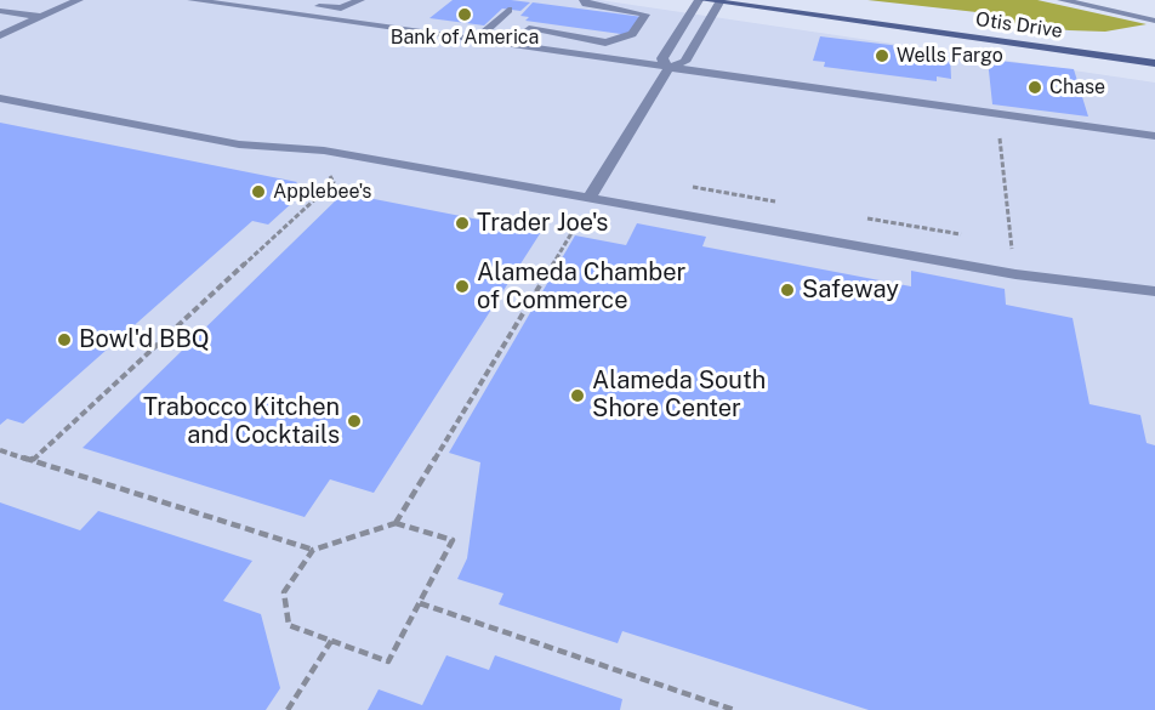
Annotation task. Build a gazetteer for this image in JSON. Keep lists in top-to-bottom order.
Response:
{
  "streets": {
    "main road": ["Otis Drive"]
  },
  "places": [
    "Bank of America",
    "Wells Fargo",
    "Chase",
    "Applebee's",
    "Trader Joe's",
    "Alameda Chamber of Commerce",
    "Safeway",
    "Bowl'd BBQ",
    "Alameda South Shore Center",
    "Trabocco Kitchen and Cocktails"
  ]
}
